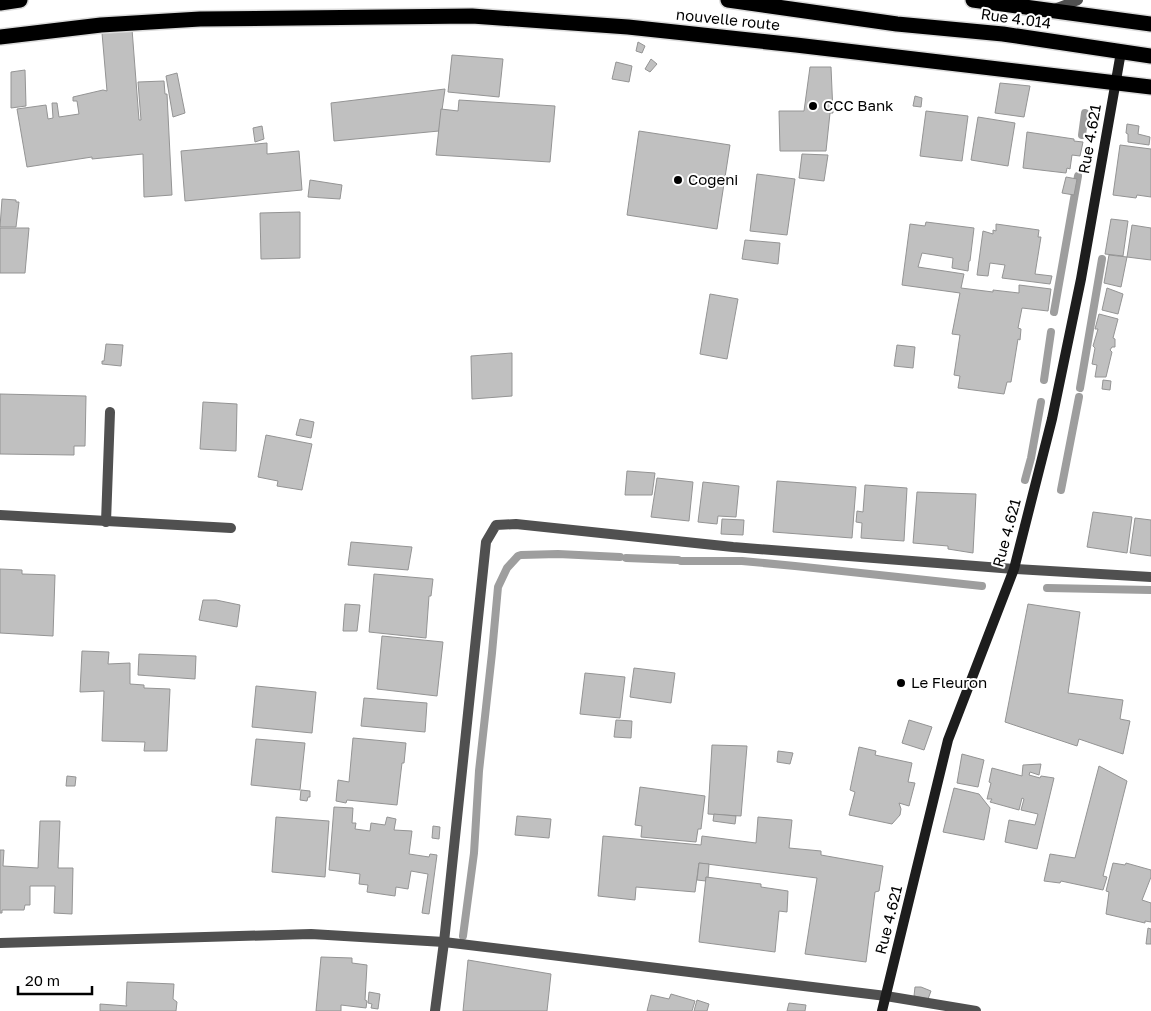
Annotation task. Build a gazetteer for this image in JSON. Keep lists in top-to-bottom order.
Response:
{
  "streets": {
    "highway": ["Rue 4.014", "nouvelle route"],
    "street": ["Rue 4.621"]
  },
  "crossings": [
    ["Rue 4.014", "Rue 4.621"],
    ["nouvelle route", "Rue 4.621"]
  ],
  "places": ["CCC Bank", "Cogeni", "Le Fleuron"],
  "scale_bar": "20 m"
}
